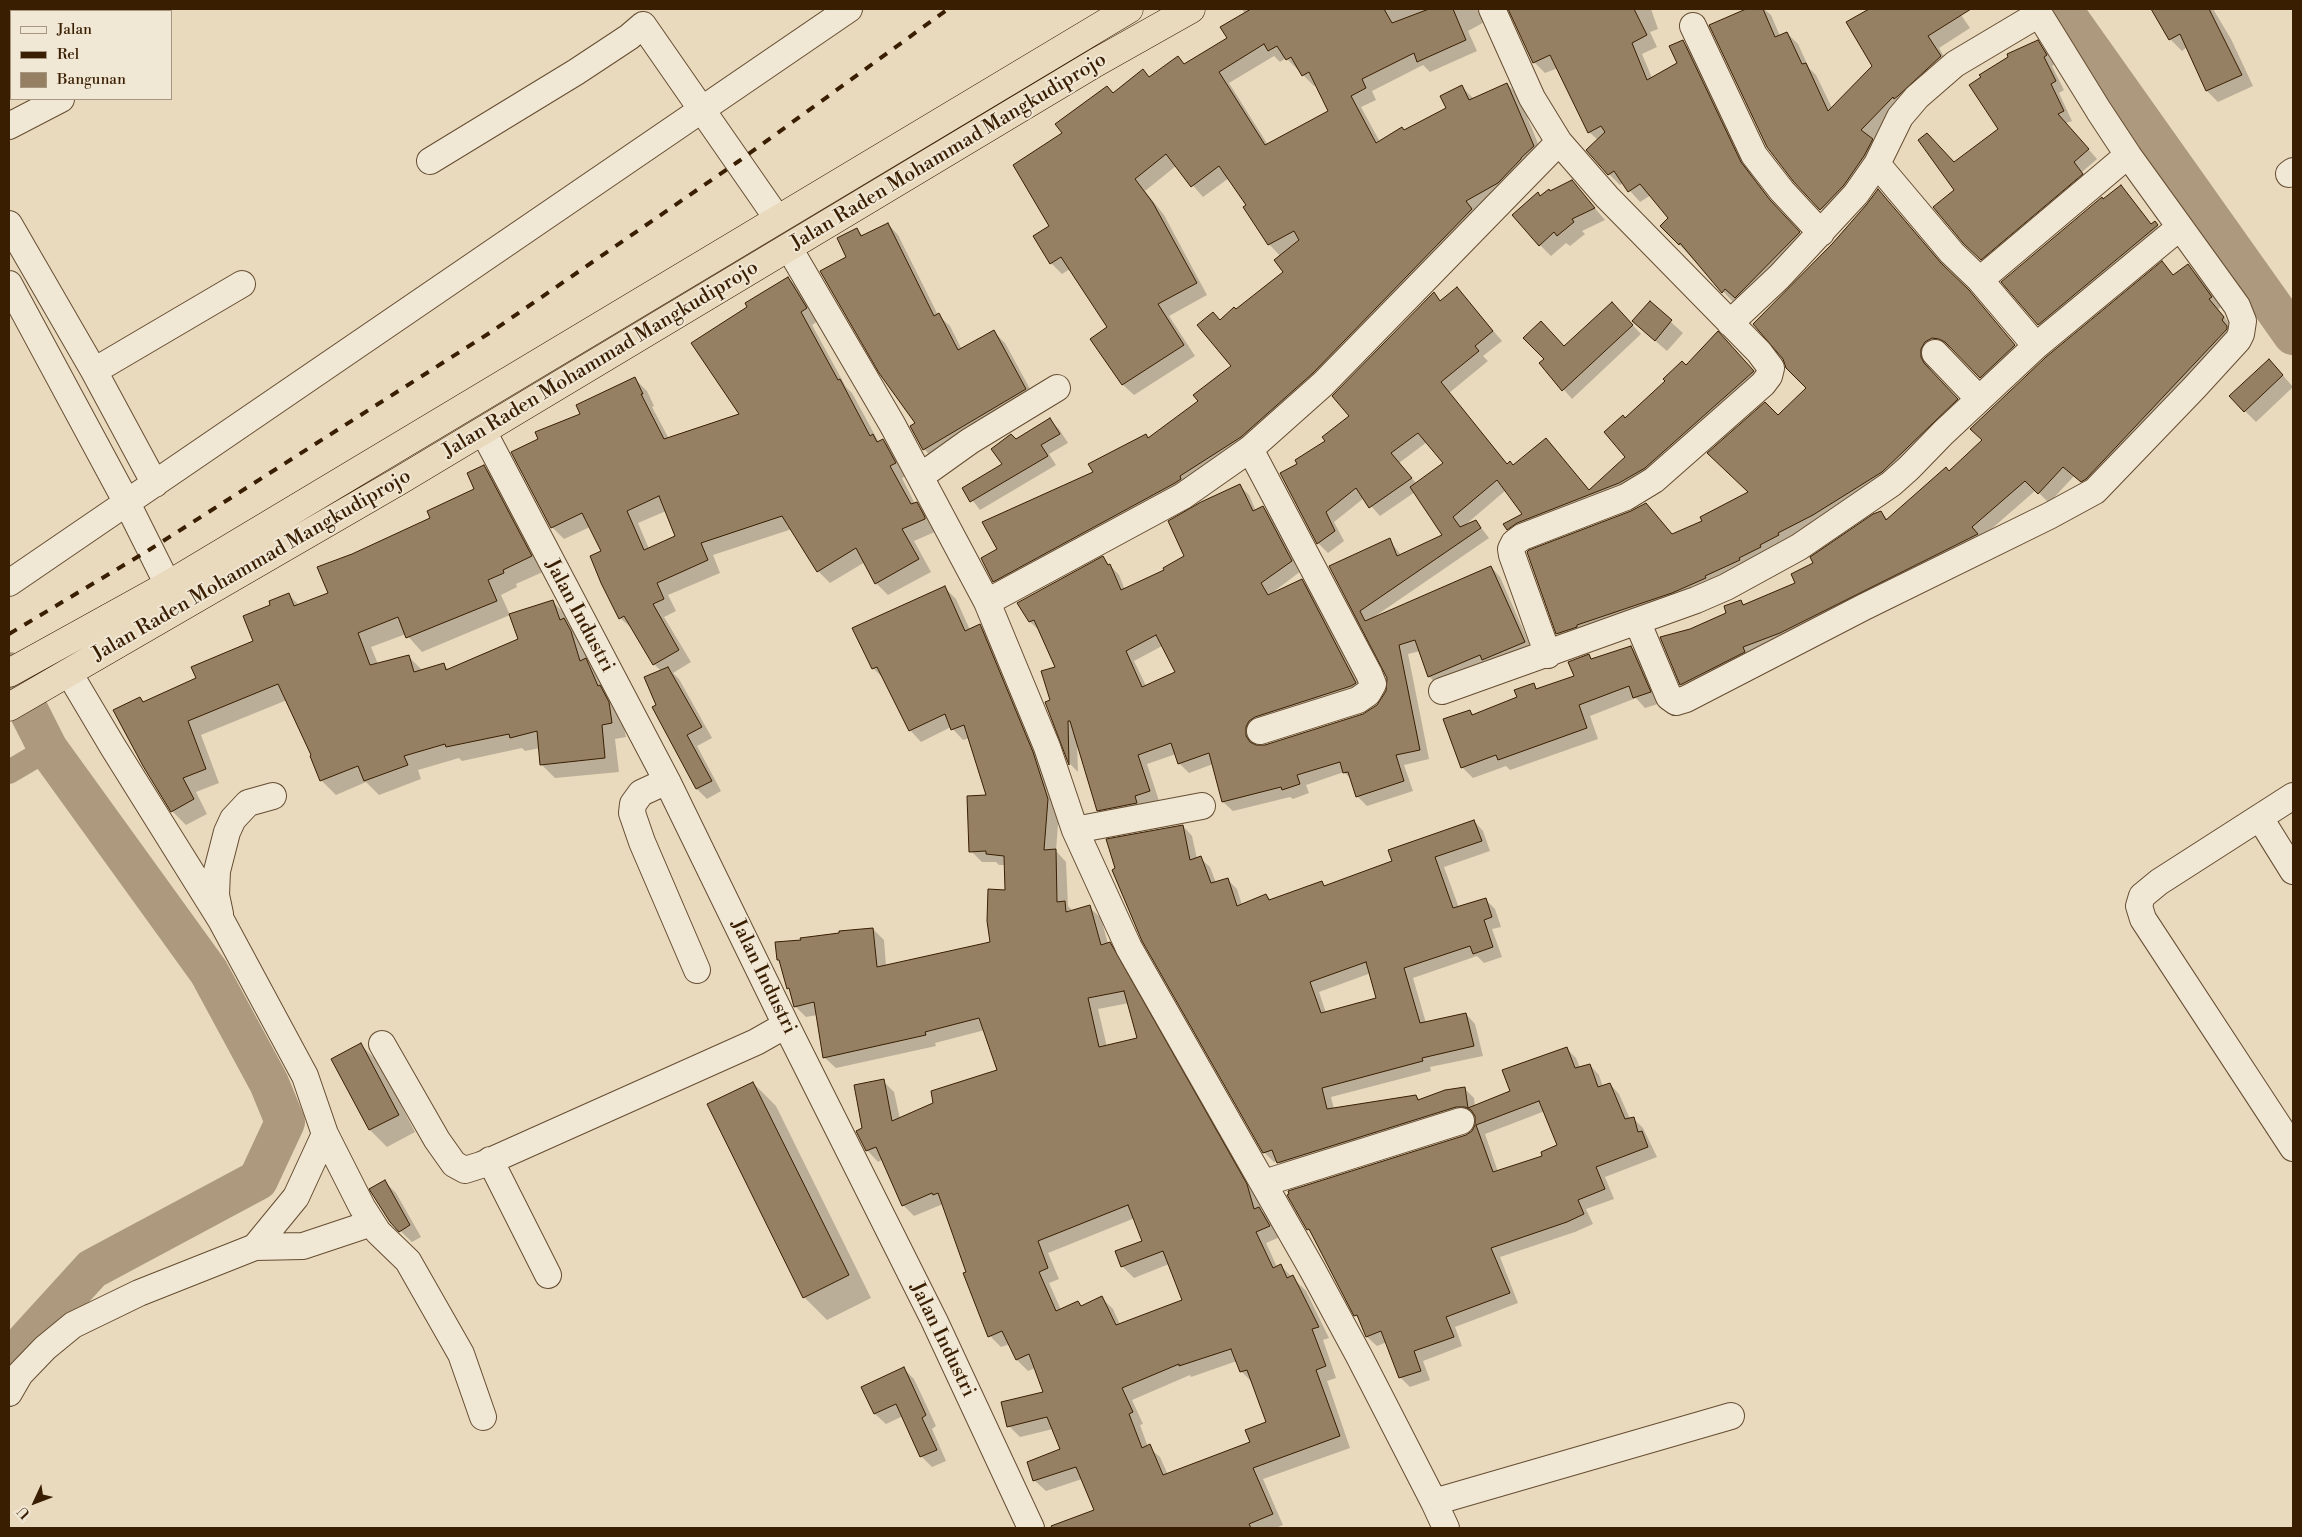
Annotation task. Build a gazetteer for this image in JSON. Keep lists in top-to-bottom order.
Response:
{
  "streets": {
    "highway": ["Jalan Raden Mohammad Mangkudiprojo"],
    "street": ["Jalan Industri"]
  },
  "crossings": [
    ["Jalan Raden Mohammad Mangkudiprojo", "Jalan Industri"]
  ],
  "legend": ["Jalan", "Rel", "Bangunan"],
  "north": "bottom left"
}
